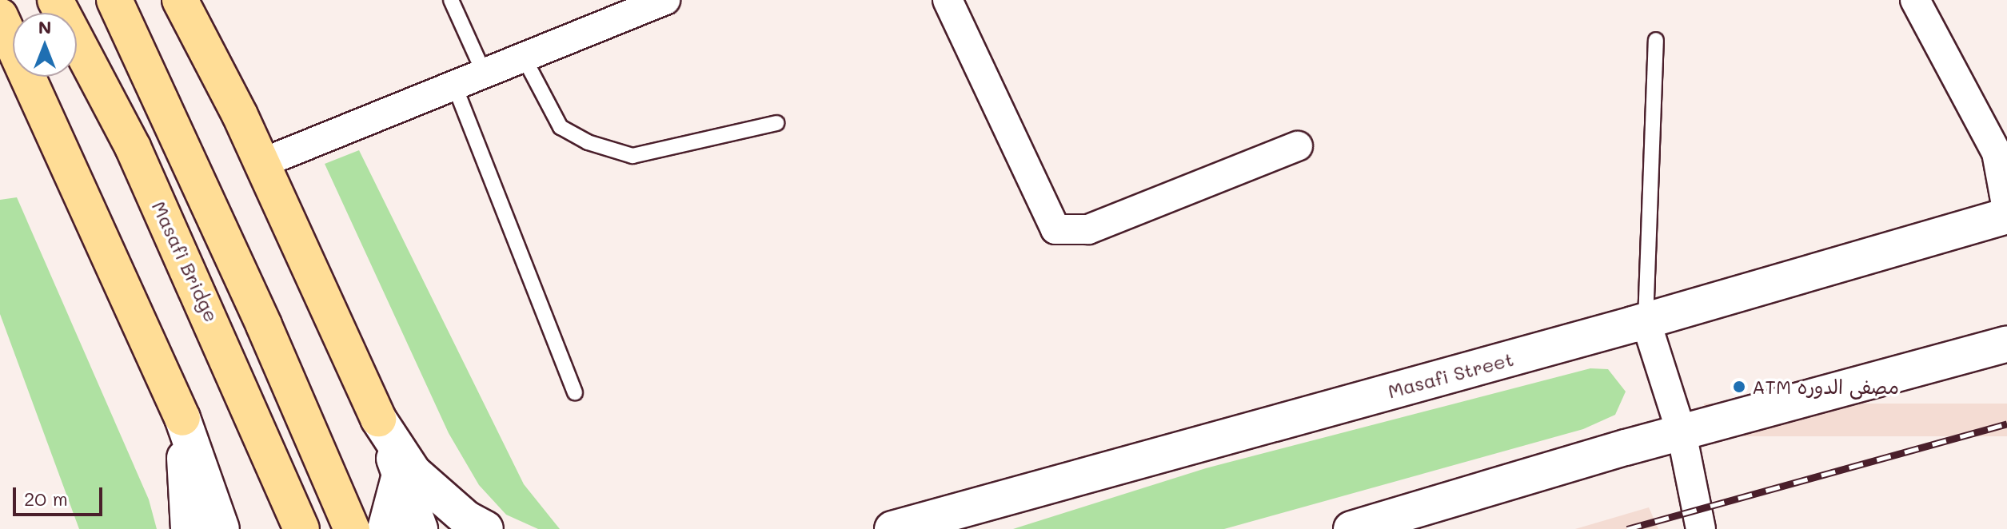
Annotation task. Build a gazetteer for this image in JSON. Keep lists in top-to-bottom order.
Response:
{
  "streets": {
    "highway": ["Masafi Bridge"],
    "main road": ["Masafi Street"]
  },
  "places": ["ATM مصفى الدوره"],
  "scale_bar": "20 m",
  "north": "top"
}
